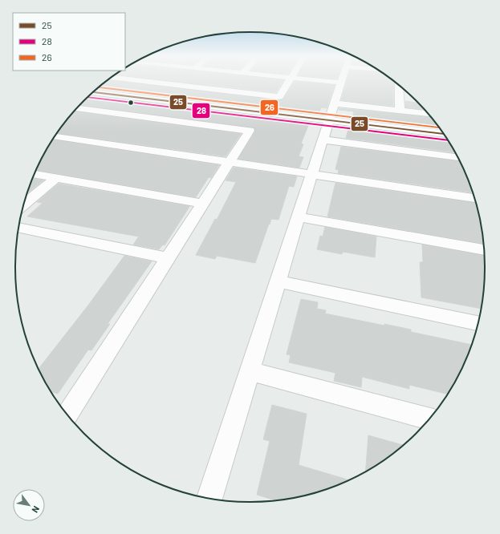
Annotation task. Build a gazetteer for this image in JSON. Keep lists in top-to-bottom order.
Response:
{
  "lines": ["transit line 26", "transit line 25", "transit line 28"],
  "legend": ["25", "28", "26"],
  "north": "bottom right"
}
